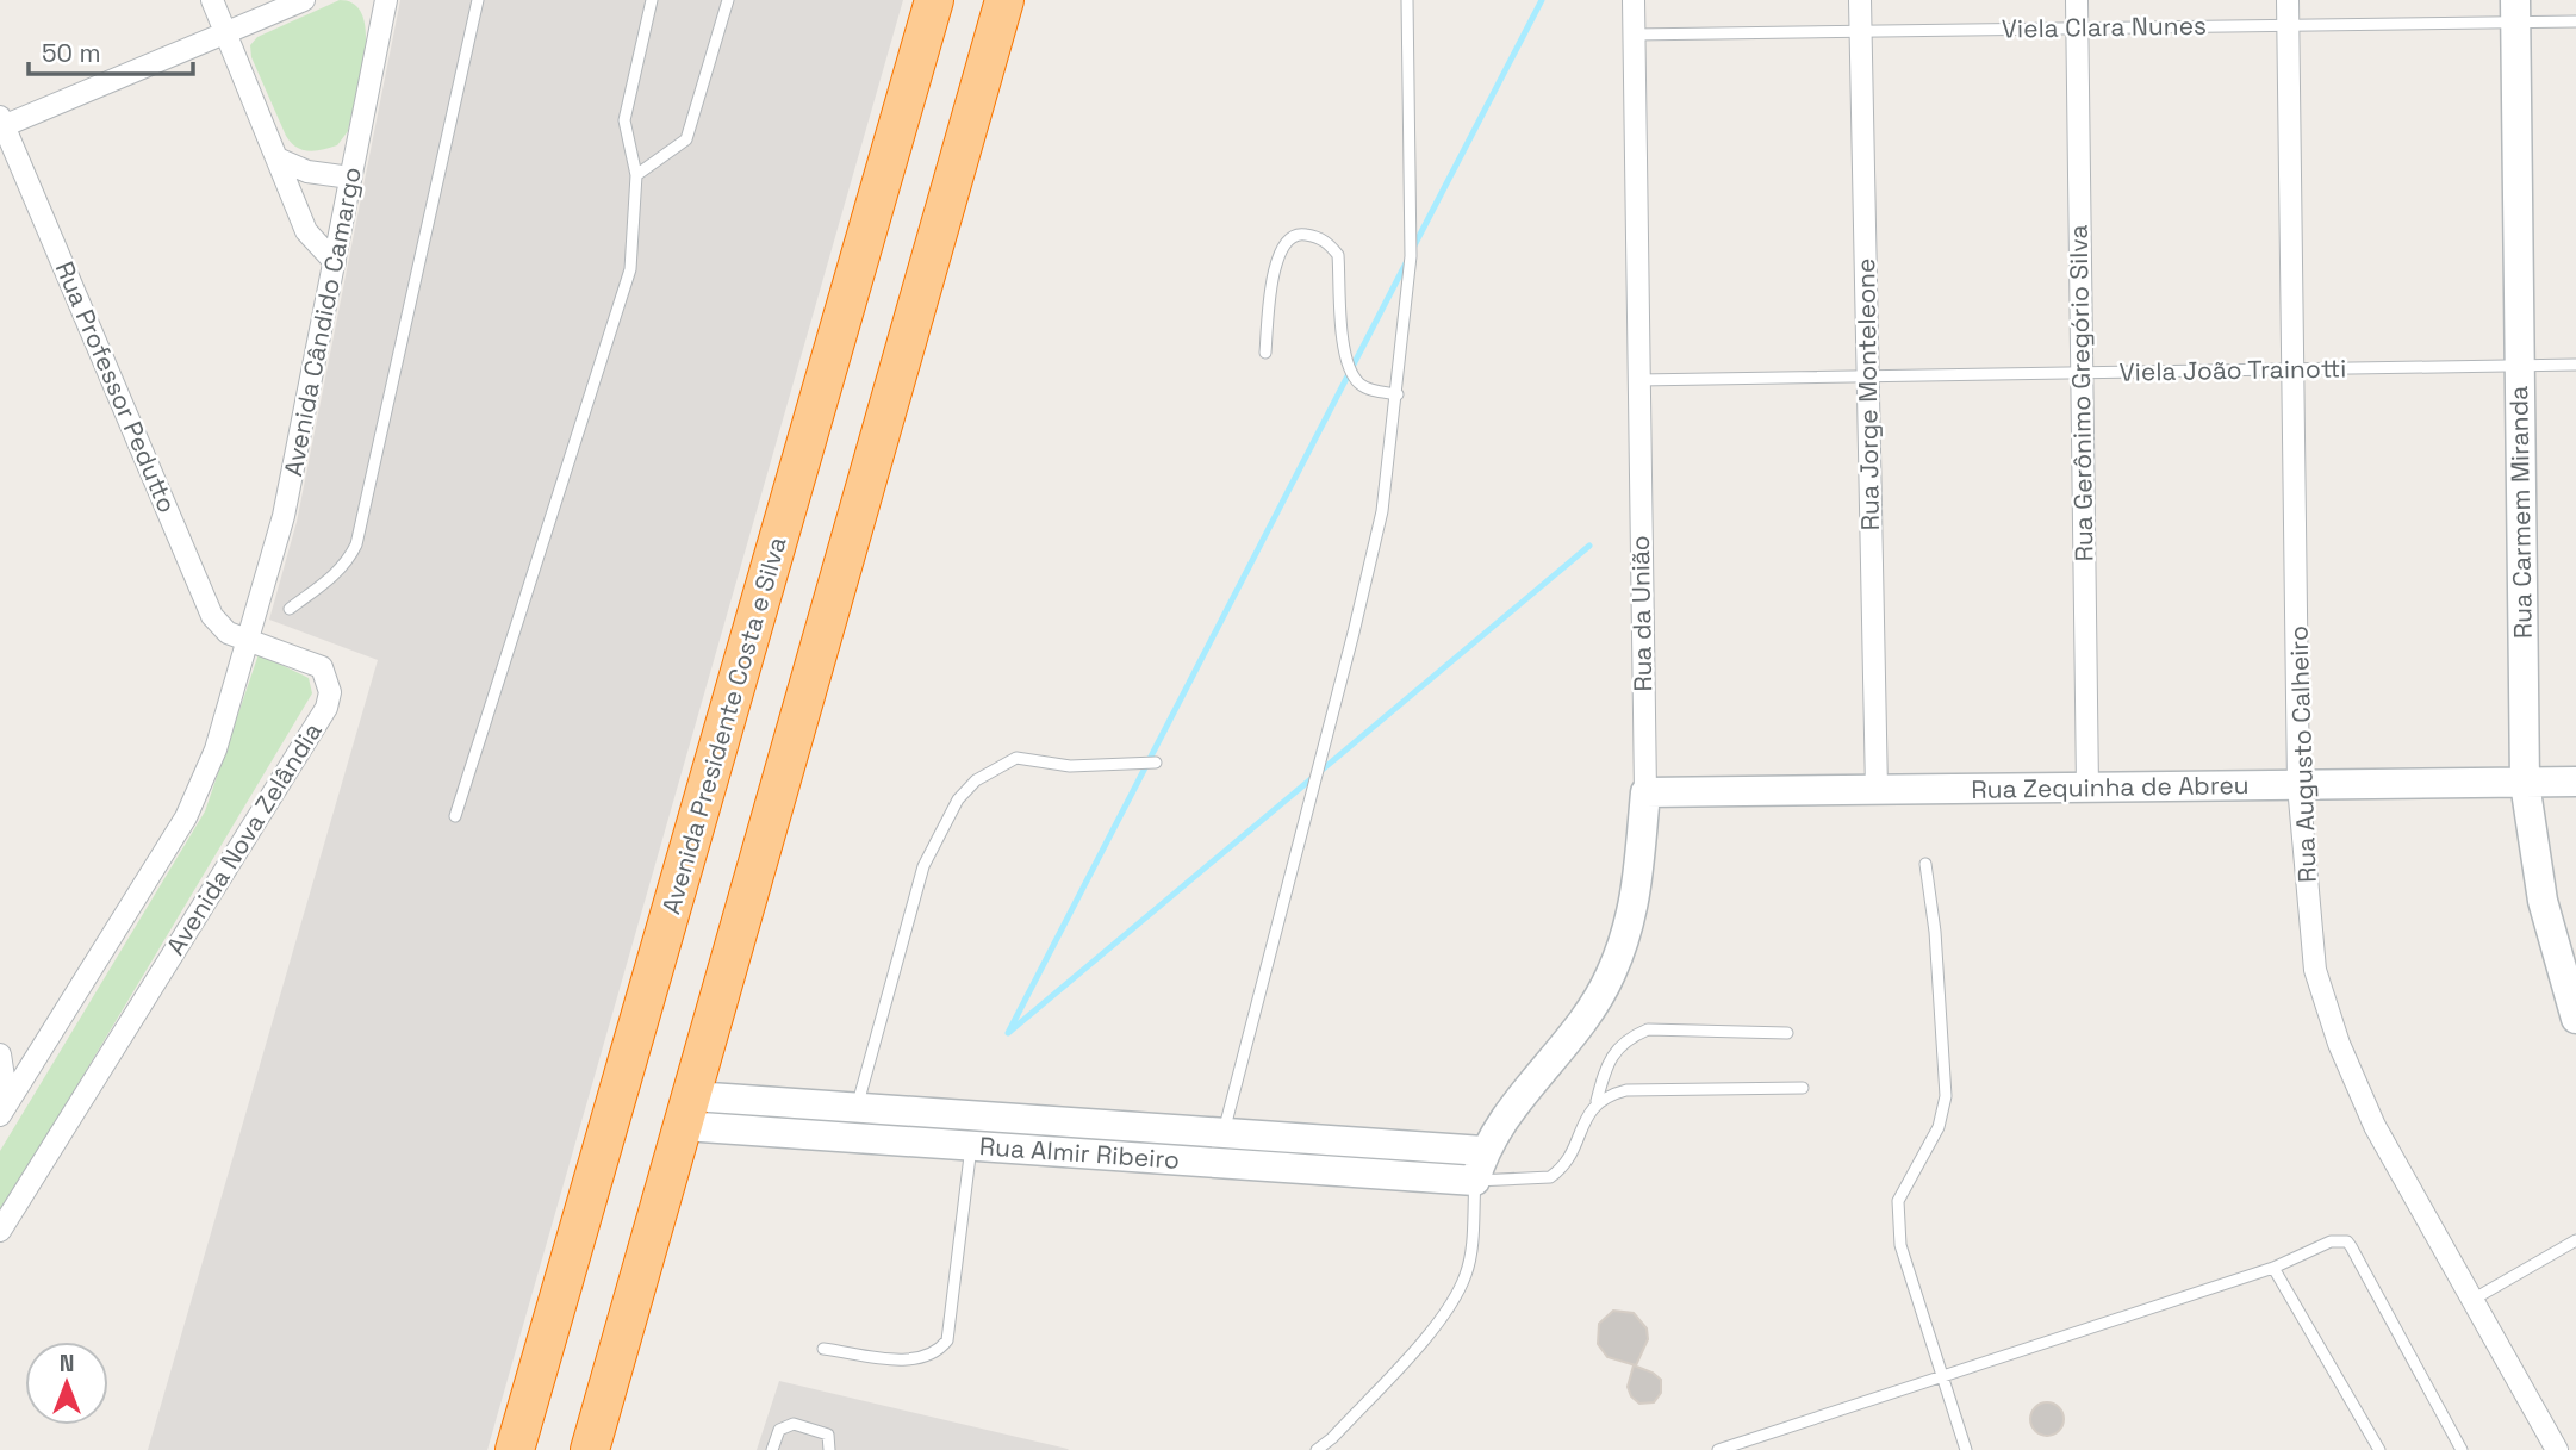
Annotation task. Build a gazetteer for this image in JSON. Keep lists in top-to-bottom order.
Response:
{
  "streets": {
    "highway": ["Avenida Presidente Costa e Silva"],
    "street": [
      "Avenida Cândido Camargo",
      "Rua Professor Pedutto",
      "Rua Gerônimo Gregório Silva",
      "Rua Jorge Monteleone",
      "Rua Carmem Miranda",
      "Rua da União",
      "Rua Augusto Calheiro",
      "Rua Zequinha de Abreu",
      "Avenida Nova Zelândia",
      "Rua Almir Ribeiro"
    ],
    "lane": ["Viela Clara Nunes", "Viela João Trainotti"]
  },
  "crossings": [
    ["Viela Clara Nunes", "Rua Gerônimo Gregório Silva"],
    ["Viela Clara Nunes", "Rua Jorge Monteleone"],
    ["Viela Clara Nunes", "Rua Carmem Miranda"],
    ["Viela Clara Nunes", "Rua da União"],
    ["Viela Clara Nunes", "Rua Augusto Calheiro"],
    ["Avenida Cândido Camargo", "Rua Professor Pedutto"],
    ["Avenida Cândido Camargo", "Avenida Nova Zelândia"],
    ["Viela João Trainotti", "Rua Gerônimo Gregório Silva"],
    ["Viela João Trainotti", "Rua Jorge Monteleone"],
    ["Viela João Trainotti", "Rua Carmem Miranda"],
    ["Viela João Trainotti", "Rua da União"],
    ["Viela João Trainotti", "Rua Augusto Calheiro"],
    ["Rua Professor Pedutto", "Avenida Nova Zelândia"],
    ["Rua Gerônimo Gregório Silva", "Rua Zequinha de Abreu"],
    ["Rua Jorge Monteleone", "Rua Zequinha de Abreu"],
    ["Rua Carmem Miranda", "Rua Zequinha de Abreu"],
    ["Rua da União", "Rua Zequinha de Abreu"],
    ["Rua da União", "Rua Almir Ribeiro"],
    ["Rua Augusto Calheiro", "Rua Zequinha de Abreu"]
  ],
  "scale_bar": "50 m",
  "north": "top"
}
